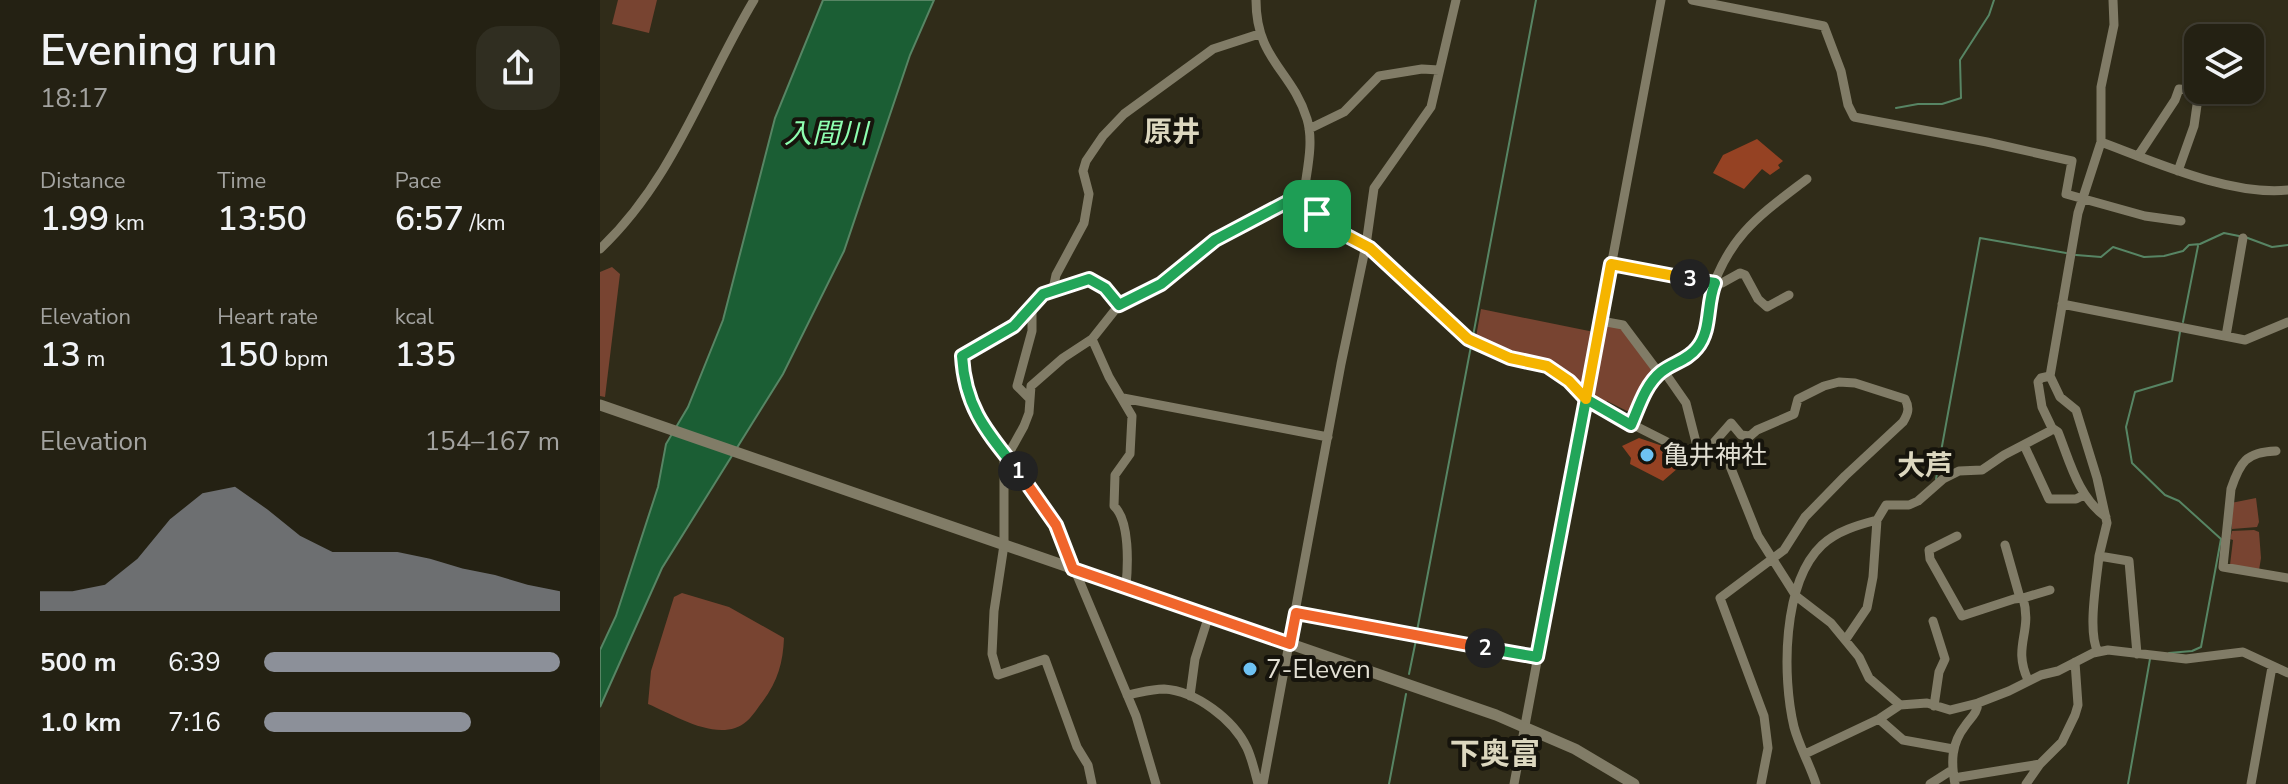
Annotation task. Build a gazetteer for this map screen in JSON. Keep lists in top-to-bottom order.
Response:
{
  "districts": ["原井", "大芦", "下奥富"],
  "water": ["入間川"],
  "places": ["亀井神社", "7-Eleven"],
  "page": {
    "heading": ["Evening run", "18:17"],
    "stats": [
      ["Distance", "1.99 km"],
      ["Time", "13:50"],
      ["Pace", "6:57 /km"],
      ["Elevation", "13 m"],
      ["Heart rate", "150 bpm"],
      ["kcal", "135"]
    ],
    "pins": ["3", "1", "2"],
    "chart": ["Elevation", "154–167 m"],
    "list": [
      {
        "name": "500 m",
        "note": "6:39"
      },
      {
        "name": "1.0 km",
        "note": "7:16"
      }
    ]
  }
}
